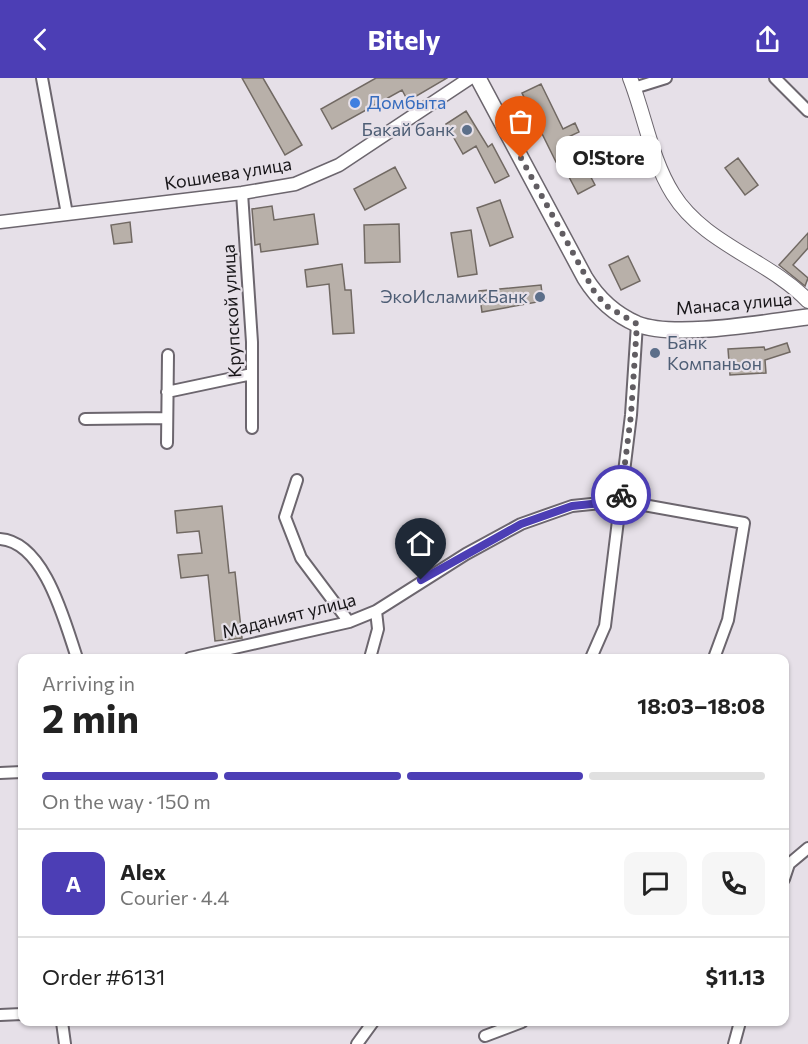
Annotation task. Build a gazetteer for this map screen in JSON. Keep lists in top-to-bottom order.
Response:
{
  "streets": {
    "main road": ["Манаса улица"],
    "street": ["Кошиева улица", "Крупской улица", "Маданият улица"]
  },
  "crossings": [
    ["Кошиева улица", "Крупской улица"]
  ],
  "places": [
    "Домбыта",
    "Бакай банк",
    "O!Store",
    "ЭкоИсламикБанк",
    "Банк Компаньон"
  ],
  "page": {
    "header": "Bitely",
    "bubble": "O!Store",
    "heading": ["2 min", "Arriving in", "18:03–18:08"],
    "panel": [
      "Alex",
      "Courier · 4.4",
      "Order #6131",
      "$11.13"
    ],
    "bar": "On the way · 150 m",
    "round": "A"
  }
}
